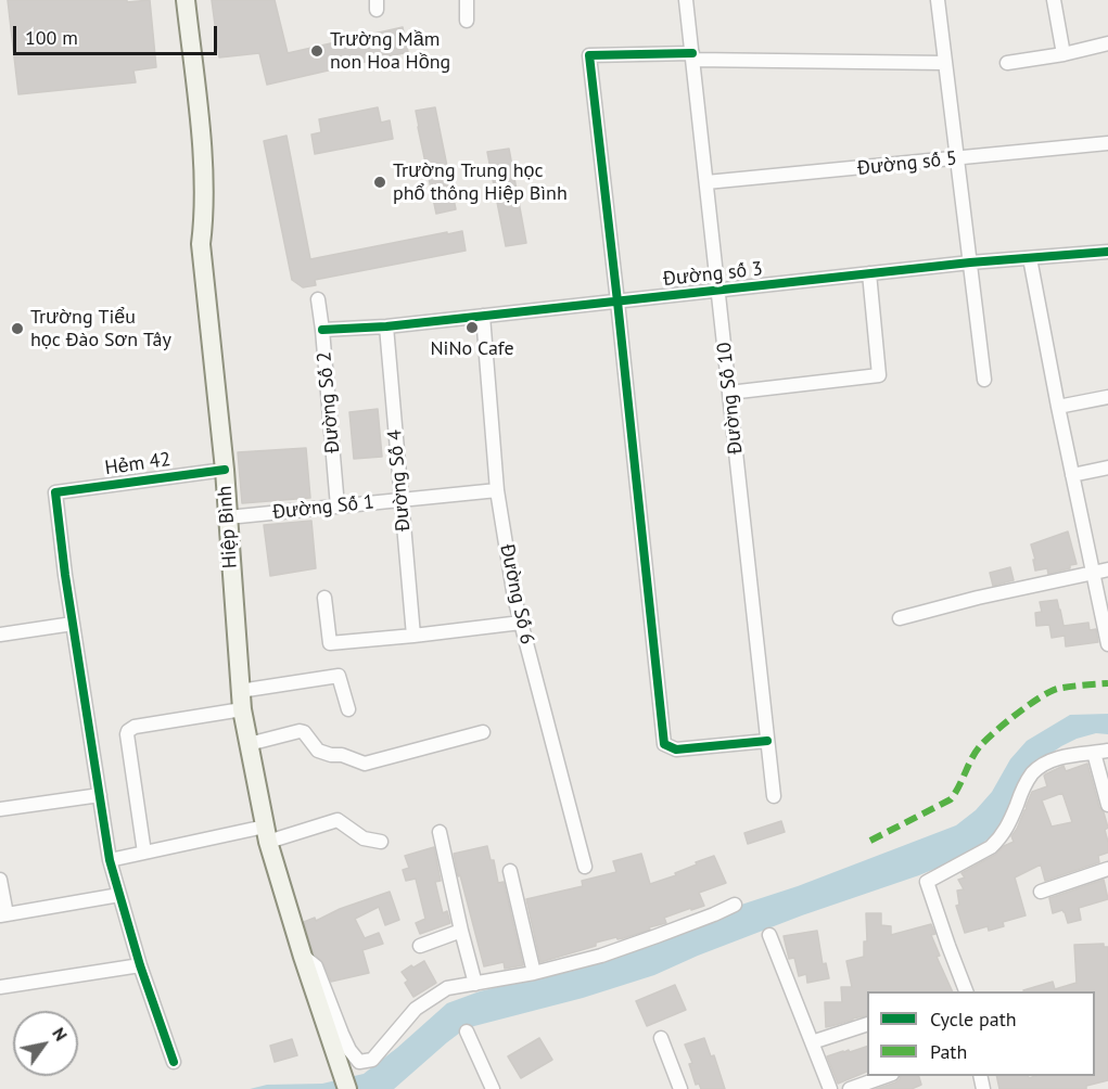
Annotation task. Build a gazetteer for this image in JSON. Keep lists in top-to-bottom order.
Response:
{
  "streets": {
    "main road": ["Hiệp Bình"],
    "street": [
      "Đường số 5",
      "Đường số 3",
      "Đường Số 10",
      "Đường Số 2",
      "Hẻm 42",
      "Đường Số 4",
      "Đường Số 1",
      "Đường Số 6"
    ]
  },
  "crossings": [
    ["Đường số 5", "Đường Số 10"],
    ["Đường số 3", "Đường Số 10"],
    ["Đường số 3", "Đường Số 2"],
    ["Đường số 3", "Đường Số 4"],
    ["Đường số 3", "Đường Số 6"],
    ["Đường Số 2", "Đường Số 1"],
    ["Hẻm 42", "Hiệp Bình"],
    ["Đường Số 4", "Đường Số 1"],
    ["Đường Số 1", "Hiệp Bình"],
    ["Đường Số 1", "Đường Số 6"]
  ],
  "places": [
    "Trường Mầm non Hoa Hồng",
    "Trường Trung học phổ thông Hiệp Bình",
    "NiNo Cafe",
    "Trường Tiểu học Đào Sơn Tây"
  ],
  "legend": ["Cycle path", "Path"],
  "scale_bar": "100 m",
  "north": "top right"
}
